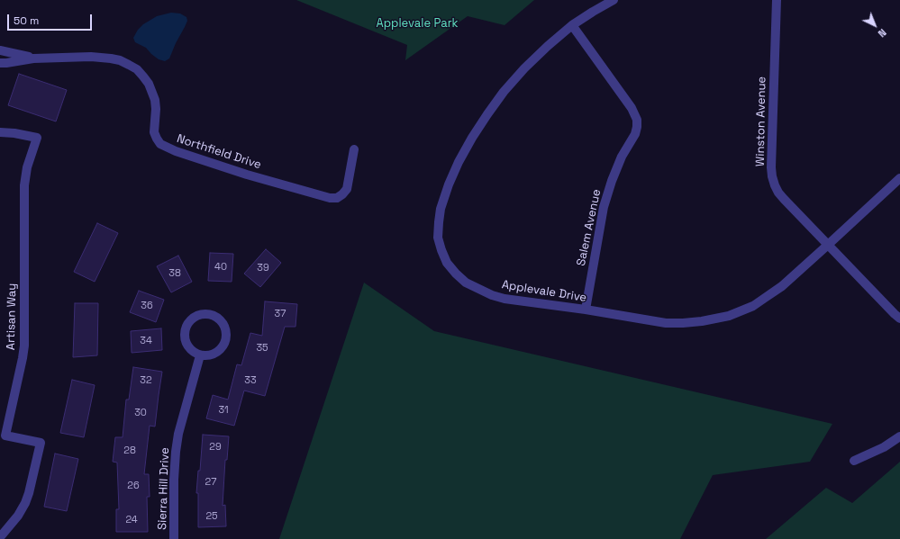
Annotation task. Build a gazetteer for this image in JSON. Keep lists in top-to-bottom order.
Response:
{
  "streets": {
    "street": [
      "Winston Avenue",
      "Northfield Drive",
      "Salem Avenue",
      "Applevale Drive",
      "Artisan Way",
      "Sierra Hill Drive"
    ]
  },
  "crossings": [
    ["Winston Avenue", "Applevale Drive"],
    ["Salem Avenue", "Applevale Drive"]
  ],
  "parks": ["Applevale Park"],
  "house_numbers": [
    "40",
    "39",
    "38",
    "36",
    "37",
    "34",
    "35",
    "32",
    "33",
    "31",
    "30",
    "29",
    "28",
    "27",
    "26",
    "25",
    "24"
  ],
  "scale_bar": "50 m",
  "north": "bottom right"
}
